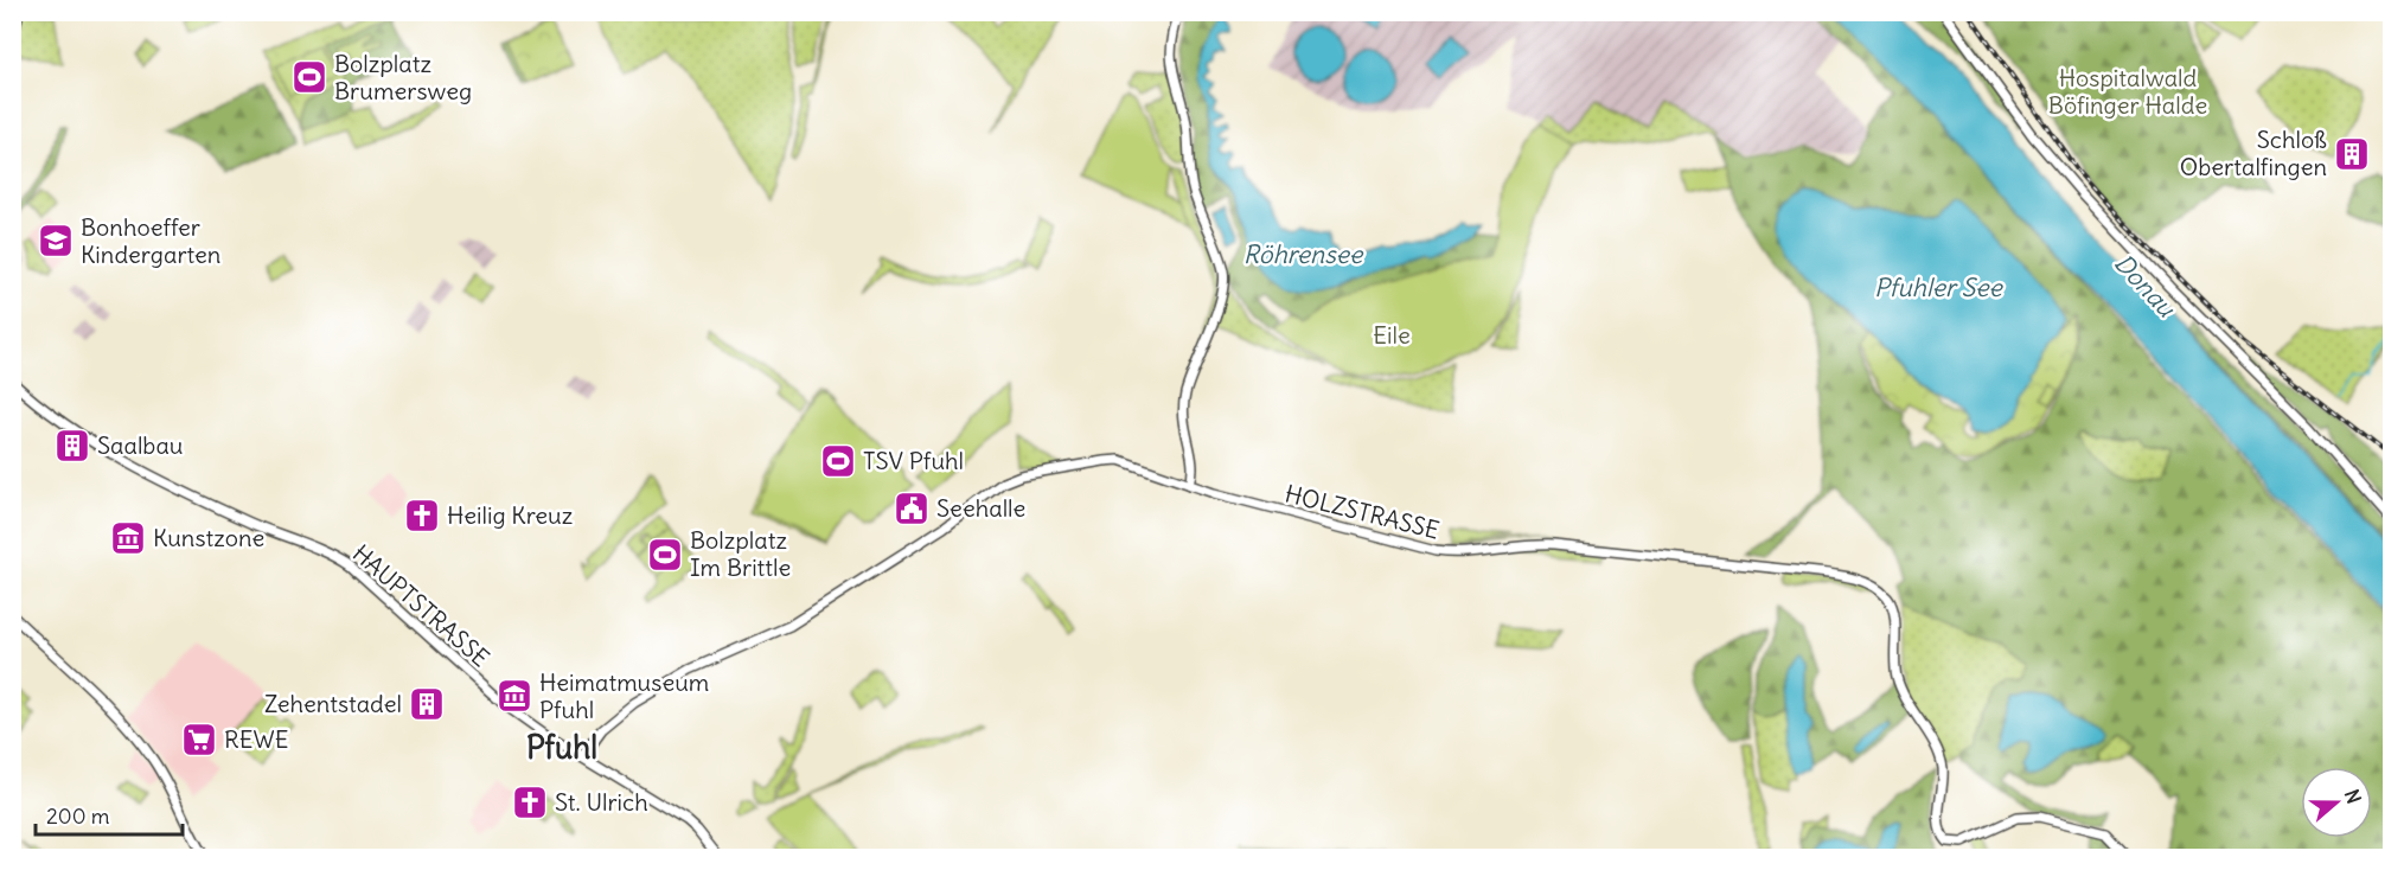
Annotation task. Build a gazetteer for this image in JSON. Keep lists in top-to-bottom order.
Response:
{
  "streets": {
    "street": ["HOLZSTRASSE", "HAUPTSTRASSE"]
  },
  "crossings": [
    ["HOLZSTRASSE", "HAUPTSTRASSE"]
  ],
  "districts": ["Pfuhl"],
  "water": ["Röhrensee", "Donau", "Pfuhler See"],
  "parks": ["Hospitalwald Böfinger Halde", "Eile"],
  "places": {
    "sports": ["Bolzplatz Brumersweg", "TSV Pfuhl", "Bolzplatz Im Brittle"],
    "building": ["Schloß Obertalfingen", "Saalbau", "Zehentstadel"],
    "school or university": ["Bonhoeffer Kindergarten"],
    "public building": ["Seehalle"],
    "church": ["Heilig Kreuz", "St. Ulrich"],
    "museum": ["Kunstzone", "Heimatmuseum Pfuhl"],
    "supermarket": ["REWE"]
  },
  "scale_bar": "200 m",
  "north": "right"
}
